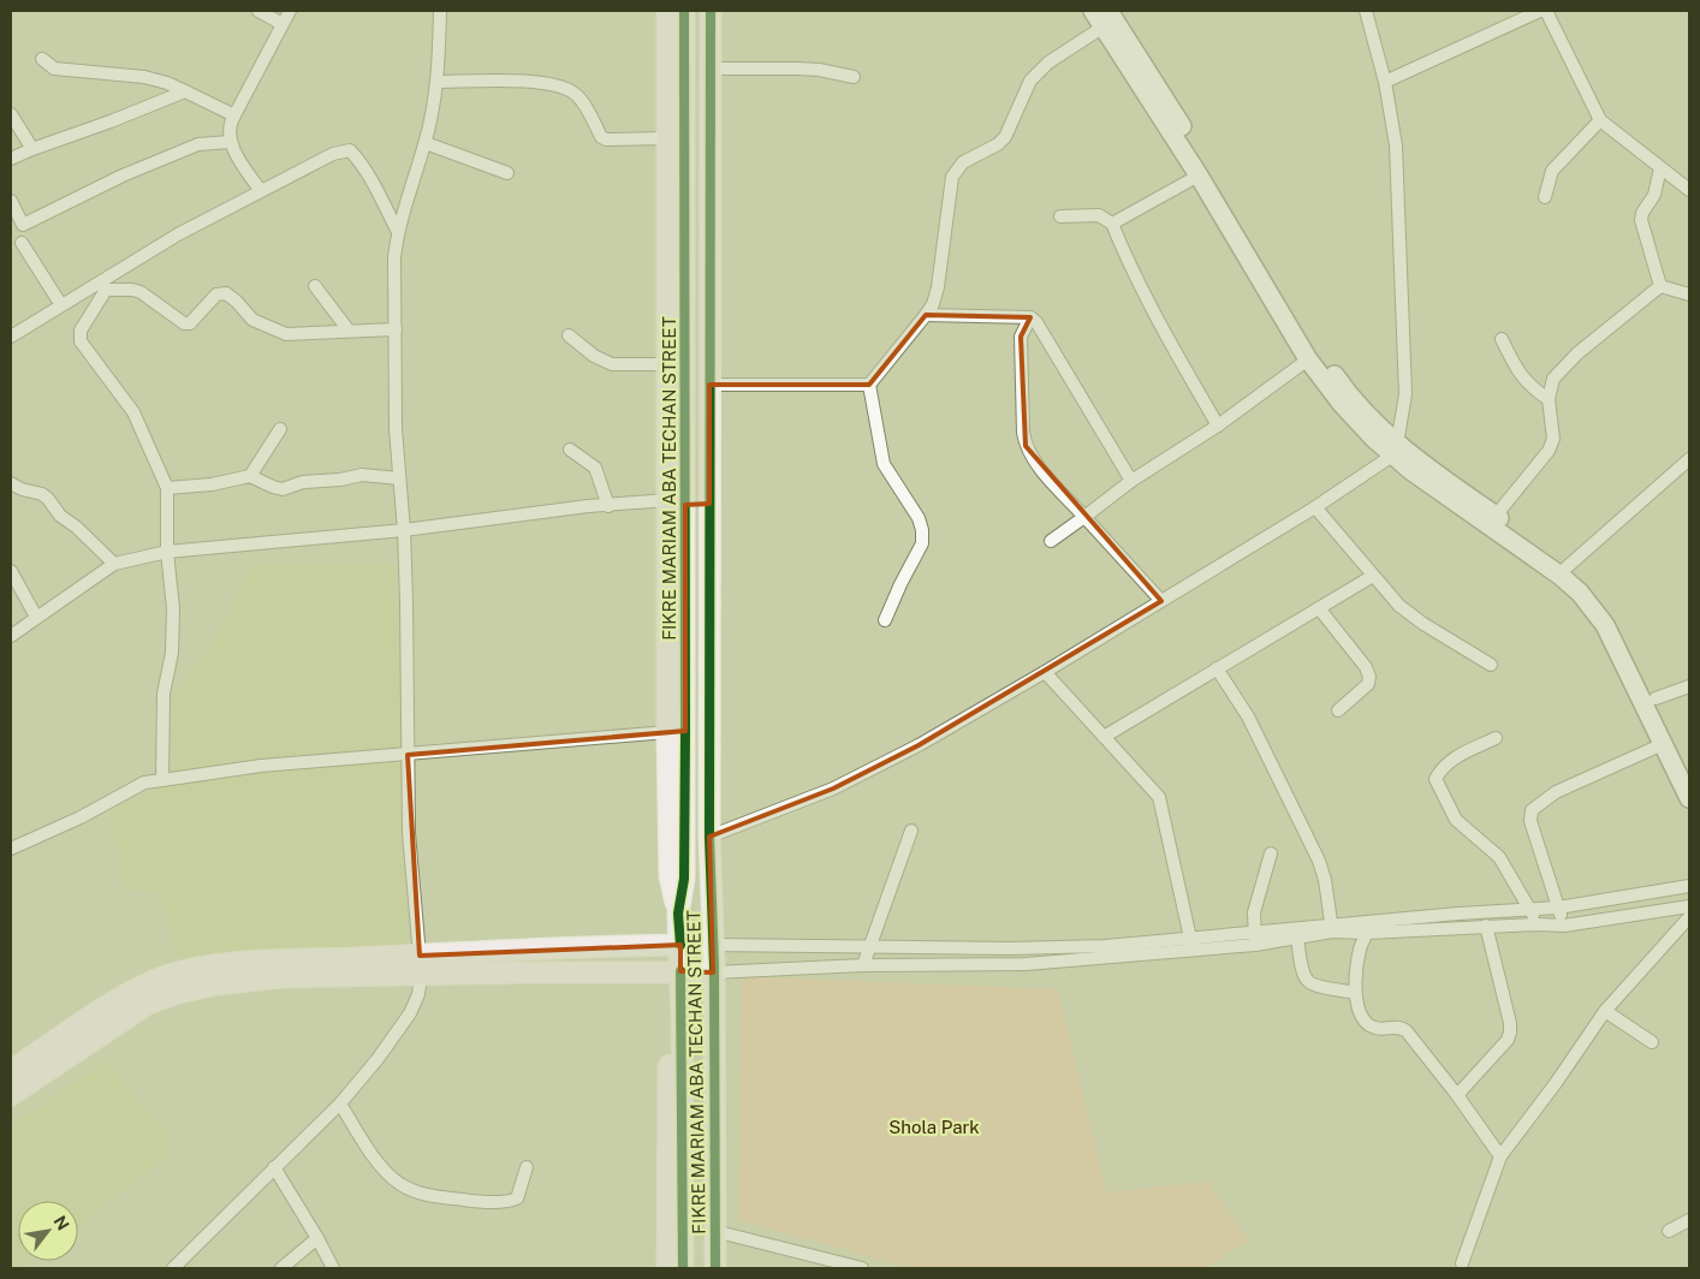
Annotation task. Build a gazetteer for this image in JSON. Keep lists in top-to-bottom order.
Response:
{
  "streets": {
    "main road": ["FIKRE MARIAM ABA TECHAN STREET"]
  },
  "parks": ["Shola Park"],
  "north": "top right"
}
